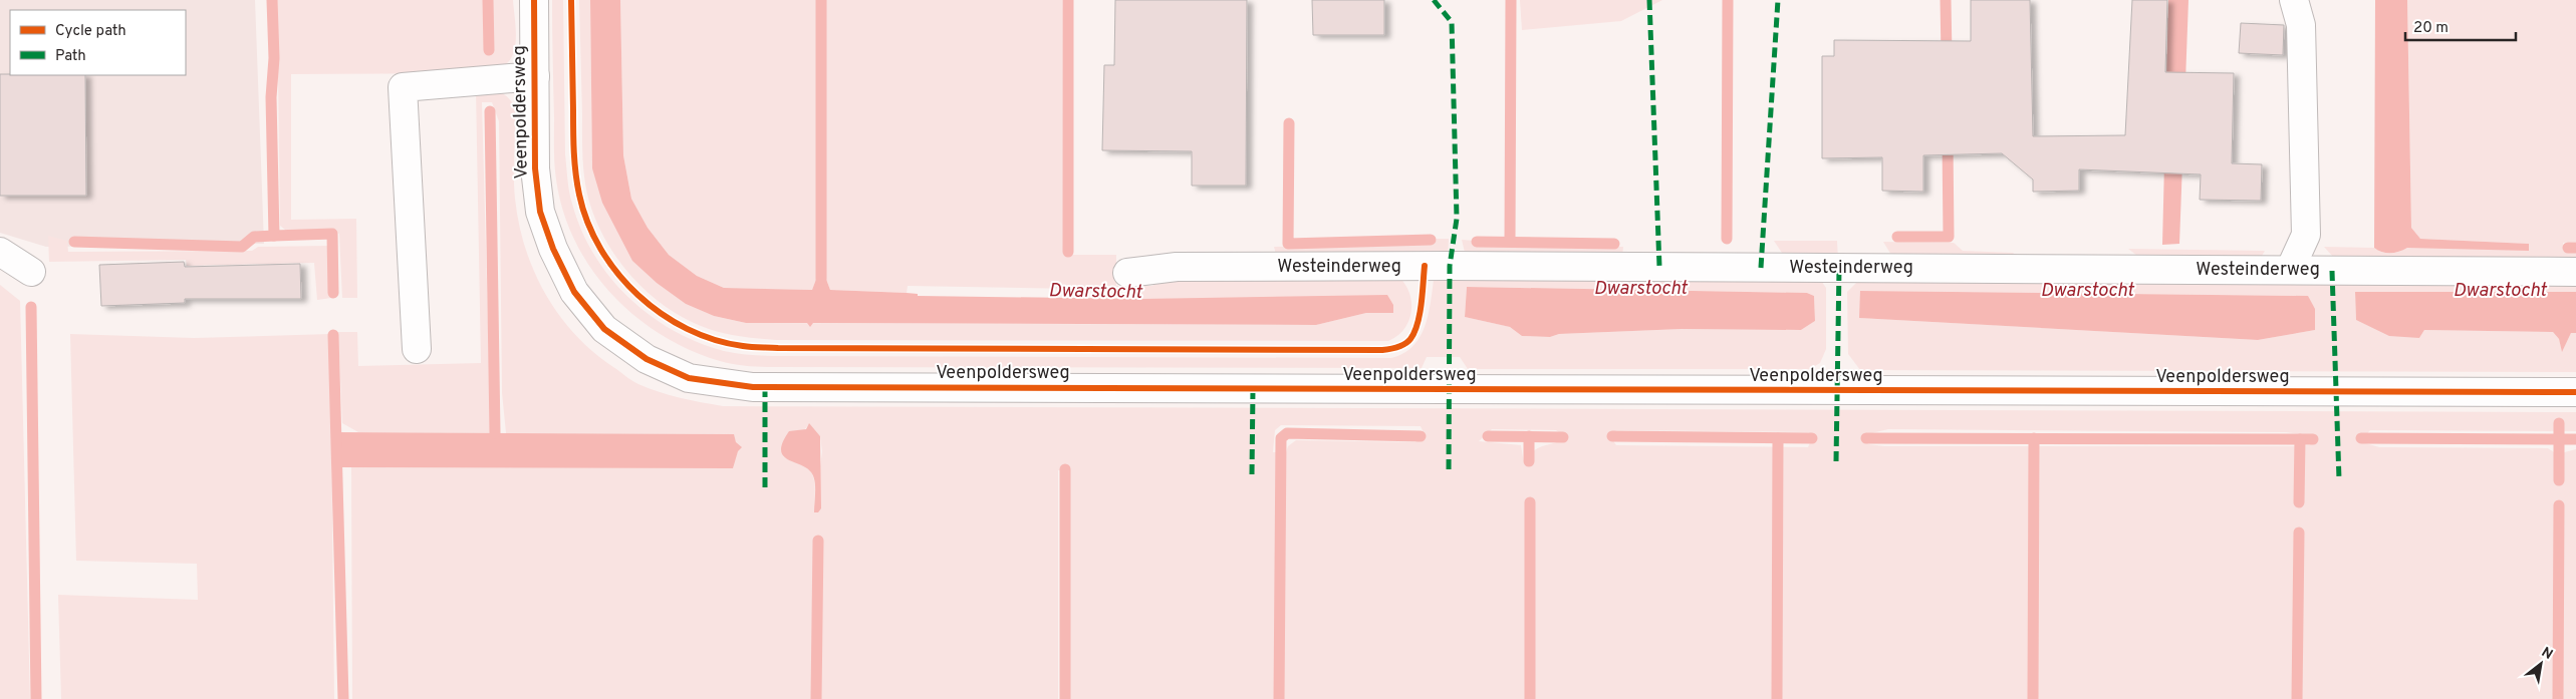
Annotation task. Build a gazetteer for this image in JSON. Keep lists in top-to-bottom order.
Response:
{
  "streets": {
    "street": ["Veenpoldersweg", "Westeinderweg"]
  },
  "water": ["Dwarstocht"],
  "legend": ["Cycle path", "Path"],
  "scale_bar": "20 m",
  "north": "top right"
}
